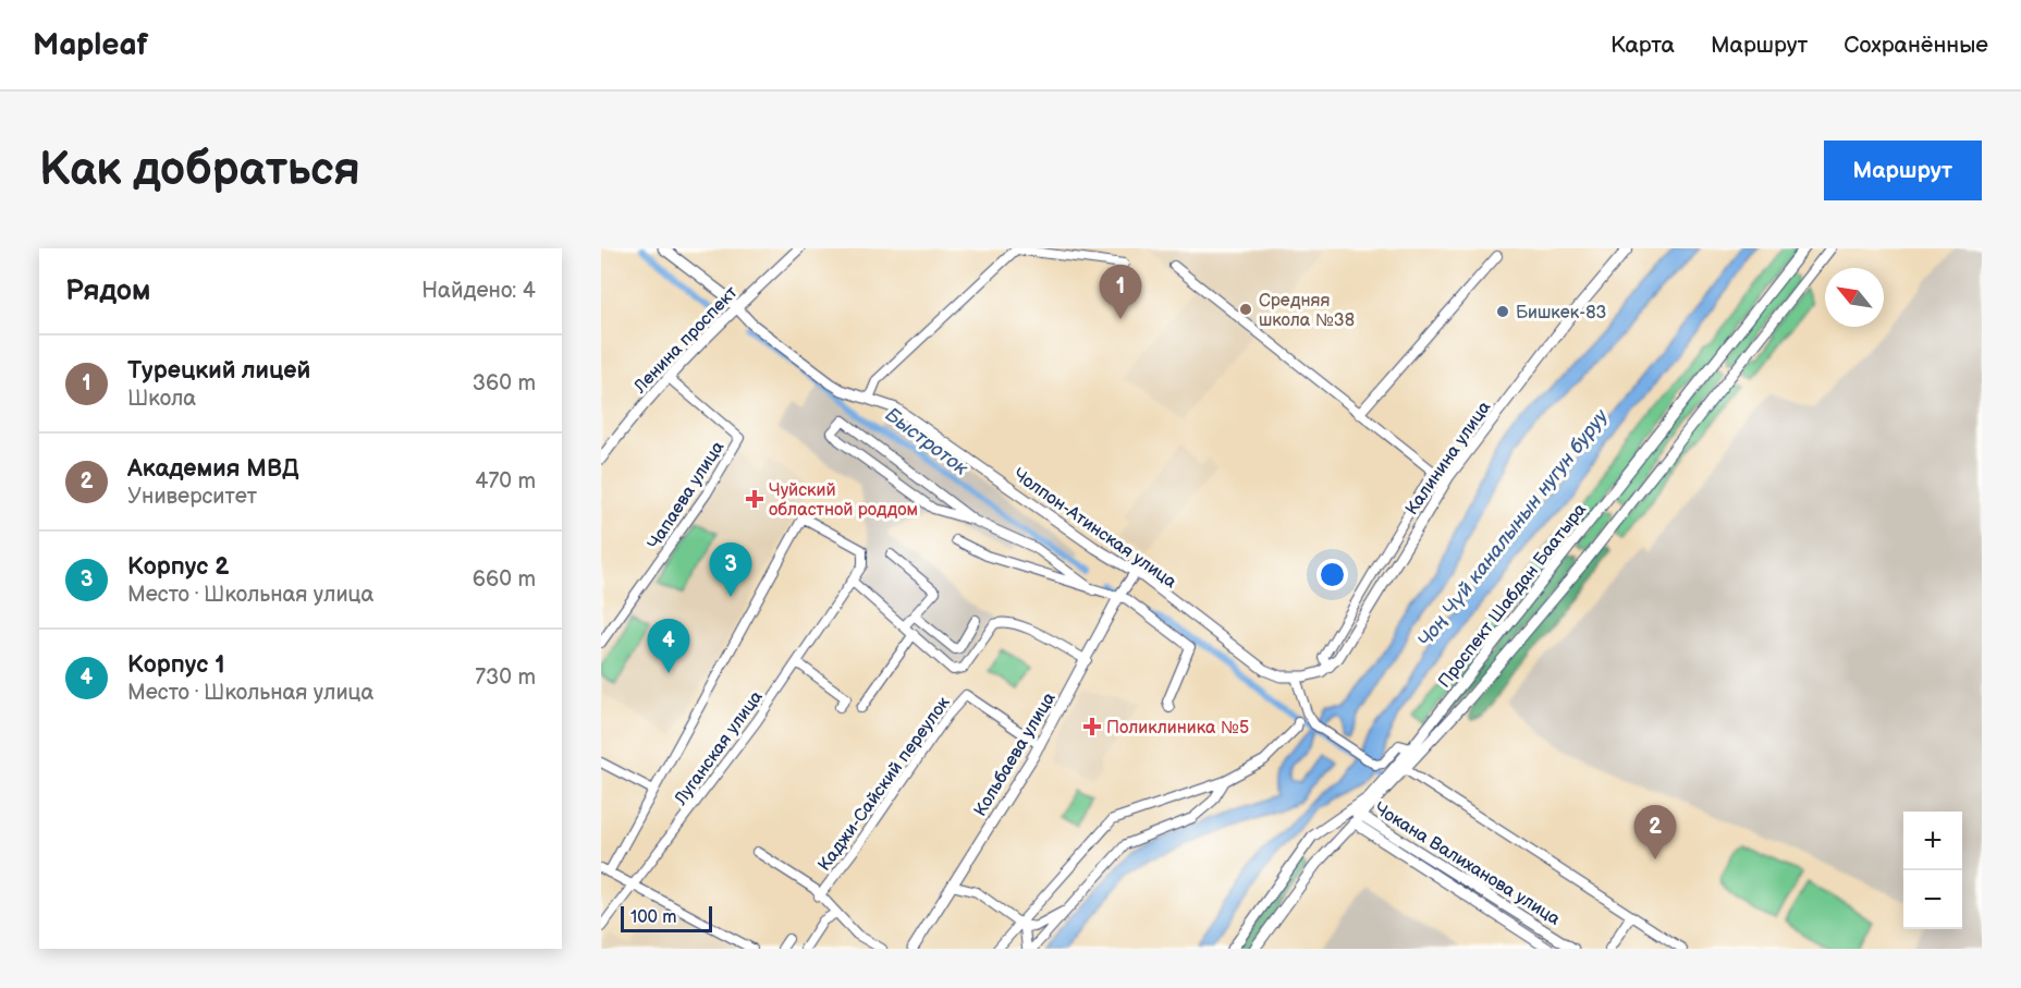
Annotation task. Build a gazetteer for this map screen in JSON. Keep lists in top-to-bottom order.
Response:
{
  "streets": {
    "main road": [
      "Ленина проспект",
      "Калинина улица",
      "Чолпон-Атинская улица",
      "Проспект Шабдан Баатыра",
      "Кольбаева улица",
      "Чокана Валиханова улица"
    ],
    "street": ["Чапаева улица", "Луганская улица", "Каджи-Сайский переулок"]
  },
  "crossings": [
    ["Ленина проспект", "Чапаева улица"],
    ["Ленина проспект", "Чолпон-Атинская улица"],
    ["Чолпон-Атинская улица", "Кольбаева улица"],
    ["Проспект Шабдан Баатыра", "Чокана Валиханова улица"],
    ["Кольбаева улица", "Каджи-Сайский переулок"]
  ],
  "water": ["Быстроток", "Чоң Чүй каналынын нугун буруу"],
  "places": {
    "other": ["Средняя школа №38", "Бишкек-83"],
    "health": ["Чуйский областной роддом", "Поликлиника №5"]
  },
  "scale_bar": "100 m",
  "north": "top left",
  "page": {
    "header": "Mapleaf",
    "nav": ["Карта", "Маршрут", "Сохранённые"],
    "buttons": "Маршрут",
    "title": "Как добраться",
    "heading": ["Рядом", "Найдено: 4"],
    "pins": [
      "1",
      "3",
      "4",
      "2"
    ],
    "list": [
      {
        "mark": "1",
        "name": "Турецкий лицей",
        "note": "Школа",
        "value": "360 m"
      },
      {
        "mark": "2",
        "name": "Академия МВД",
        "note": "Университет",
        "value": "470 m"
      },
      {
        "mark": "3",
        "name": "Корпус 2",
        "note": "Место · Школьная улица",
        "value": "660 m"
      },
      {
        "mark": "4",
        "name": "Корпус 1",
        "note": "Место · Школьная улица",
        "value": "730 m"
      }
    ],
    "map_buttons": ["+", "−"],
    "scale": "100 m"
  }
}
